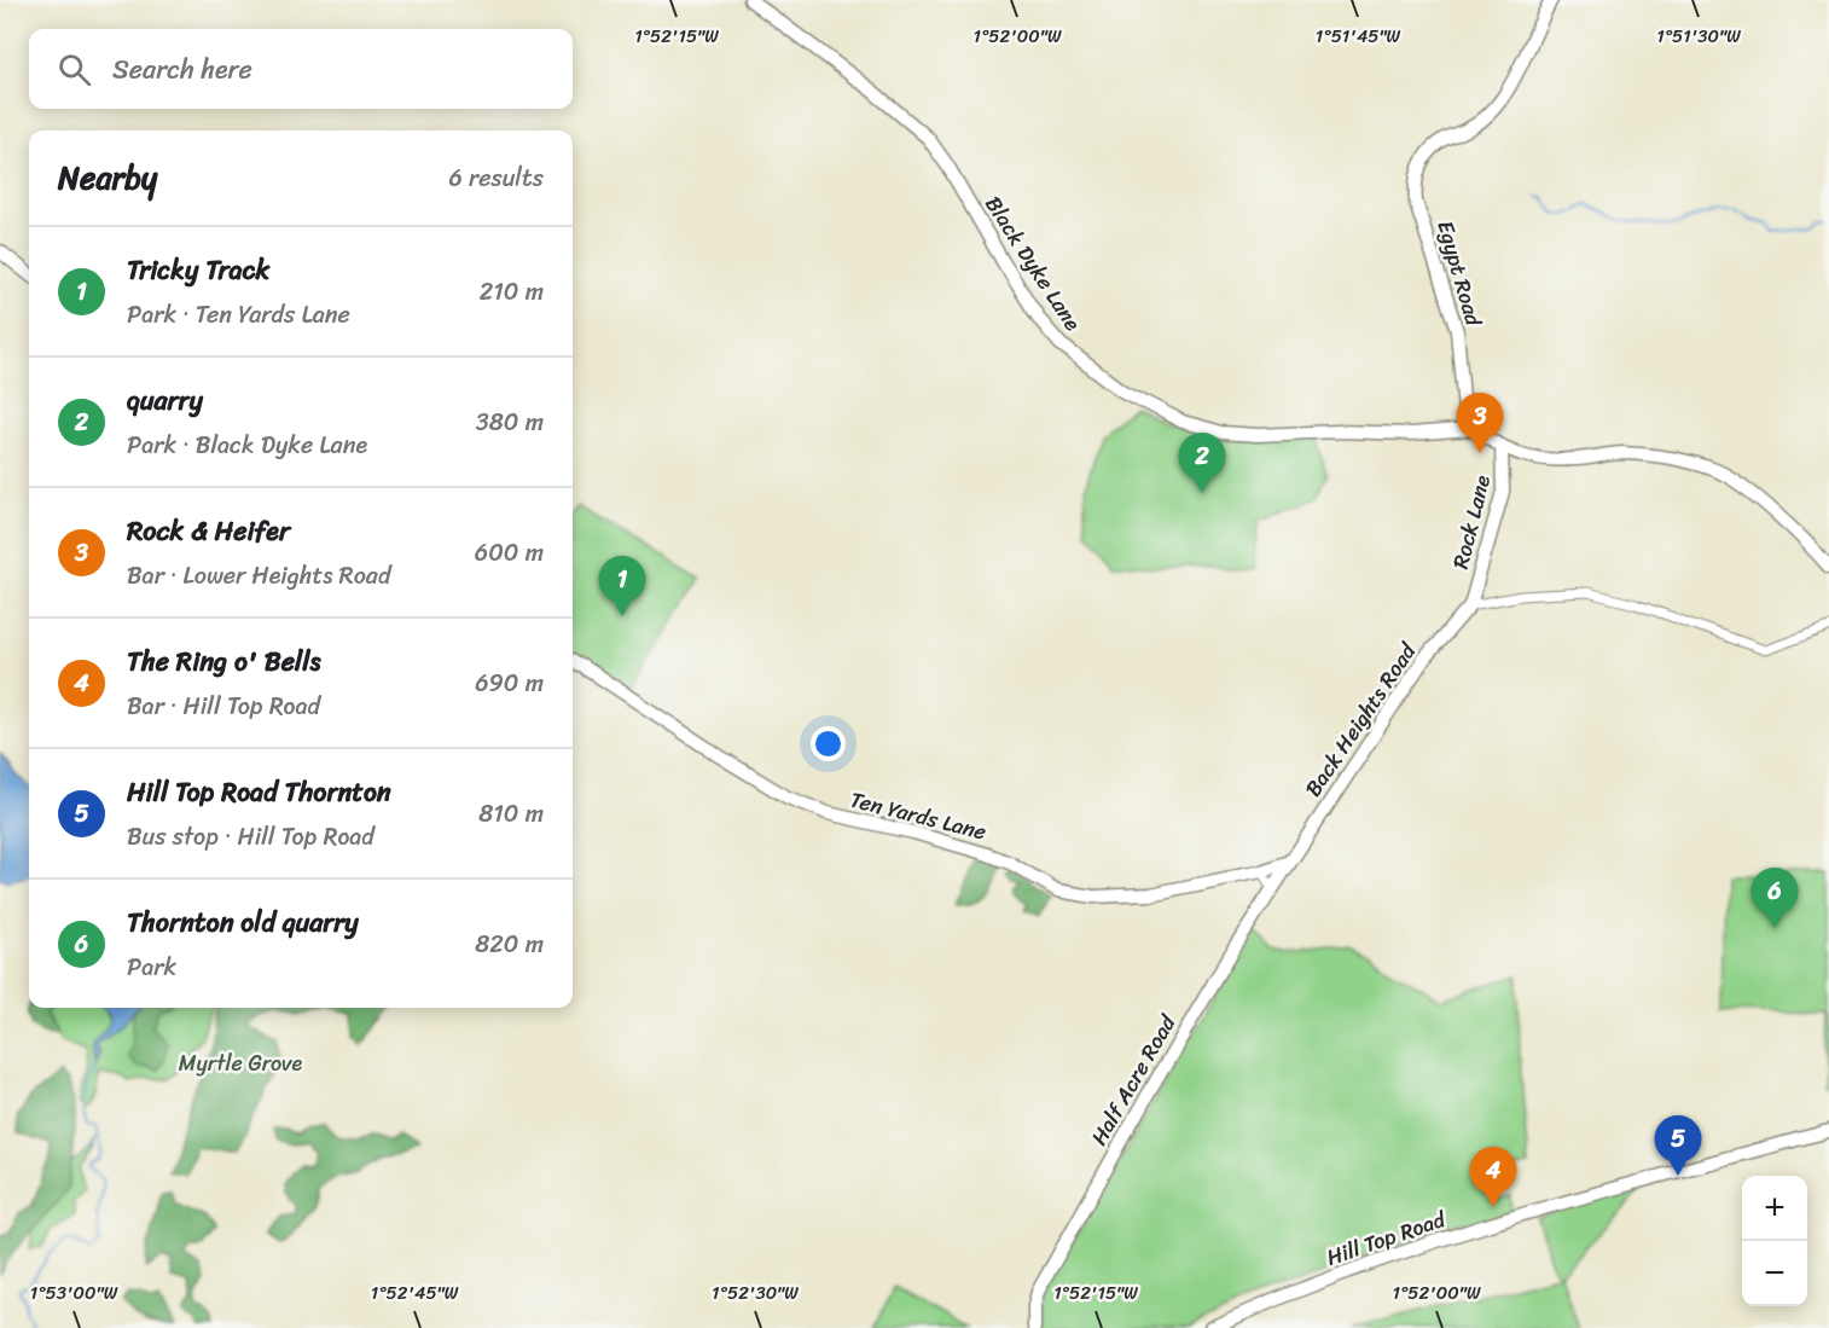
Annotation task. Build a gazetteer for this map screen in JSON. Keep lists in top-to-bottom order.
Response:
{
  "streets": {
    "street": [
      "Black Dyke Lane",
      "Egypt Road",
      "Rock Lane",
      "Back Heights Road",
      "Ten Yards Lane",
      "Half Acre Road",
      "Hill Top Road"
    ]
  },
  "crossings": [
    ["Black Dyke Lane", "Egypt Road"],
    ["Rock Lane", "Back Heights Road"],
    ["Back Heights Road", "Ten Yards Lane"],
    ["Back Heights Road", "Half Acre Road"],
    ["Ten Yards Lane", "Half Acre Road"]
  ],
  "parks": ["Myrtle Grove"],
  "page": {
    "search": "Search here",
    "heading": ["Nearby", "6 results"],
    "list": [
      {
        "mark": "1",
        "name": "Tricky Track",
        "note": "Park · Ten Yards Lane",
        "value": "210 m"
      },
      {
        "mark": "2",
        "name": "quarry",
        "note": "Park · Black Dyke Lane",
        "value": "380 m"
      },
      {
        "mark": "3",
        "name": "Rock & Heifer",
        "note": "Bar · Lower Heights Road",
        "value": "600 m"
      },
      {
        "mark": "4",
        "name": "The Ring o' Bells",
        "note": "Bar · Hill Top Road",
        "value": "690 m"
      },
      {
        "mark": "5",
        "name": "Hill Top Road Thornton",
        "note": "Bus stop · Hill Top Road",
        "value": "810 m"
      },
      {
        "mark": "6",
        "name": "Thornton old quarry",
        "note": "Park",
        "value": "820 m"
      }
    ],
    "pins": [
      "3",
      "2",
      "1",
      "6",
      "5",
      "4"
    ],
    "map_buttons": ["+", "−"]
  },
  "coordinates": [
    "1°52'15\"W",
    "1°52'00\"W",
    "1°51'45\"W",
    "1°51'30\"W",
    "1°53'00\"W",
    "1°52'45\"W",
    "1°52'30\"W"
  ]
}
